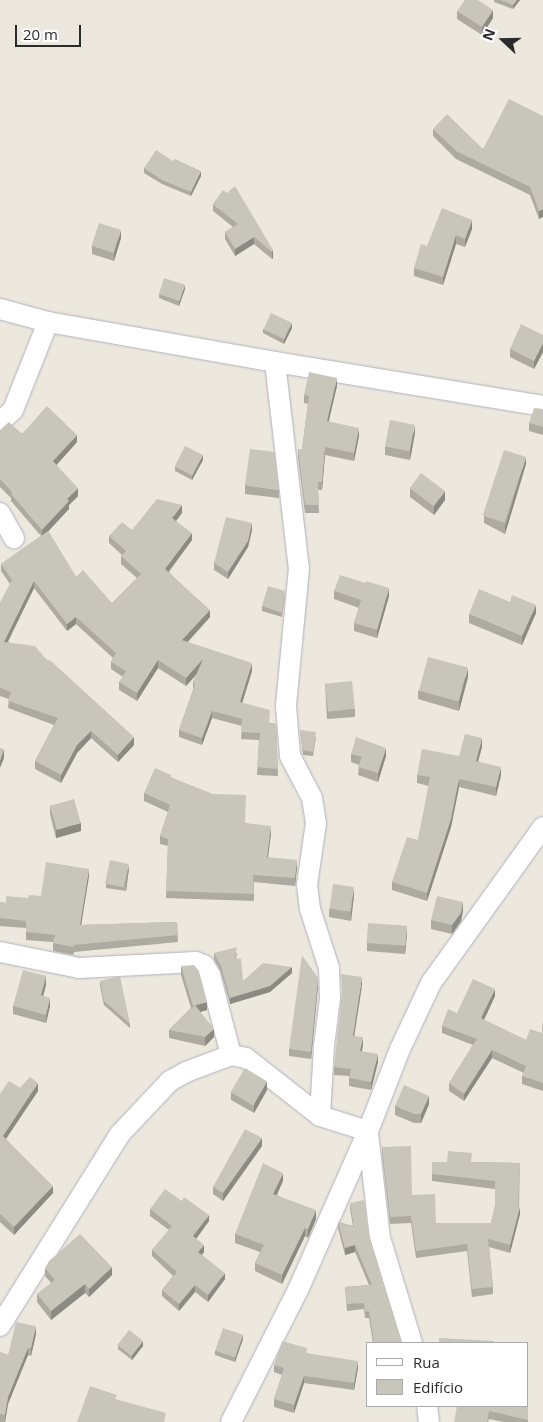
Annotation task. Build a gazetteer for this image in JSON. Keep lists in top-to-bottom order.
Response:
{
  "legend": ["Rua", "Edifício"],
  "scale_bar": "20 m",
  "north": "left"
}
